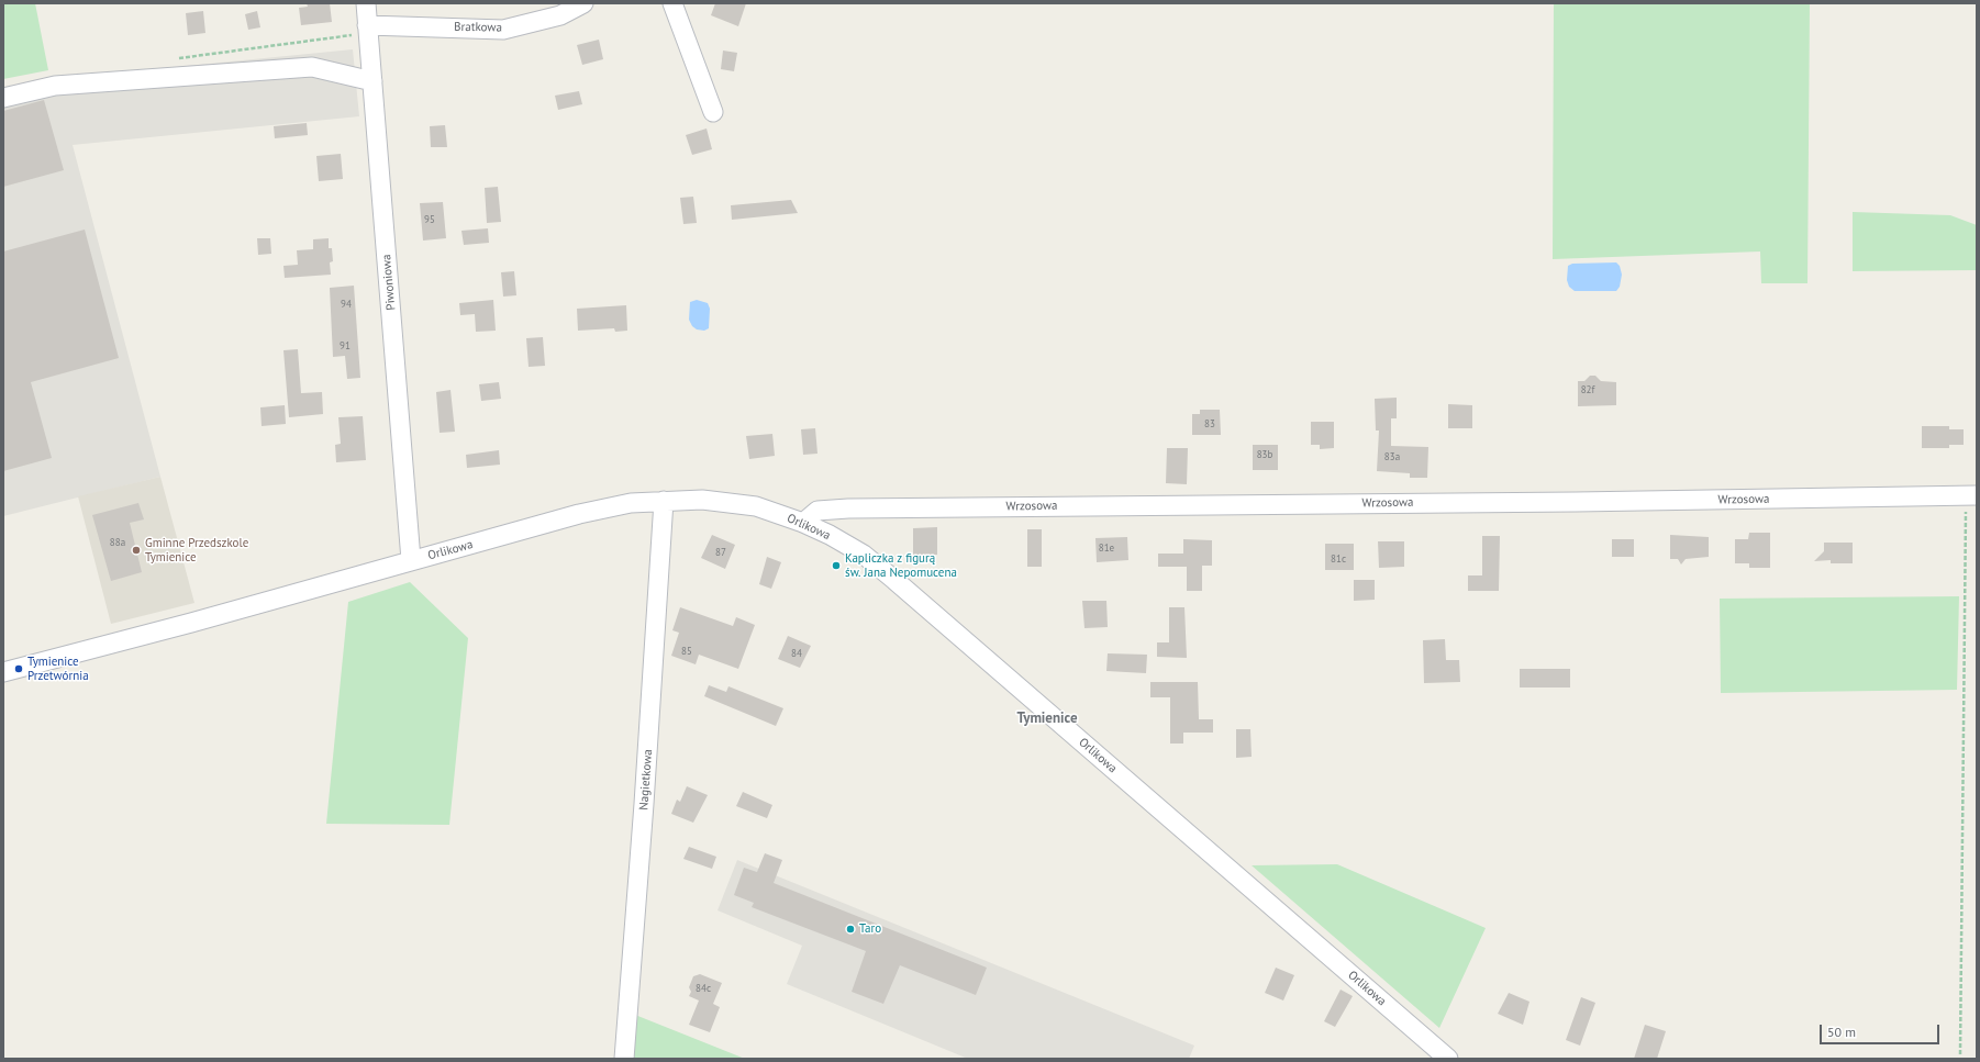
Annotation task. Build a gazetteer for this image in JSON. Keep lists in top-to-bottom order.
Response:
{
  "streets": {
    "street": [
      "Bratkowa",
      "Piwoniowa",
      "Wrzosowa",
      "Orlikowa",
      "Nagietkowa"
    ]
  },
  "crossings": [
    ["Bratkowa", "Piwoniowa"],
    ["Piwoniowa", "Orlikowa"],
    ["Wrzosowa", "Orlikowa"],
    ["Orlikowa", "Nagietkowa"]
  ],
  "districts": ["Tymienice"],
  "places": [
    "Gminne Przedszkole Tymienice",
    "Kapliczka z figurą św. Jana Nepomucena",
    "Tymienice Przetwórnia",
    "Taro"
  ],
  "house_numbers": [
    "95",
    "94",
    "91",
    "82f",
    "83",
    "83b",
    "83a",
    "88a",
    "81e",
    "87",
    "81c",
    "85",
    "84",
    "84c"
  ],
  "scale_bar": "50 m"
}
